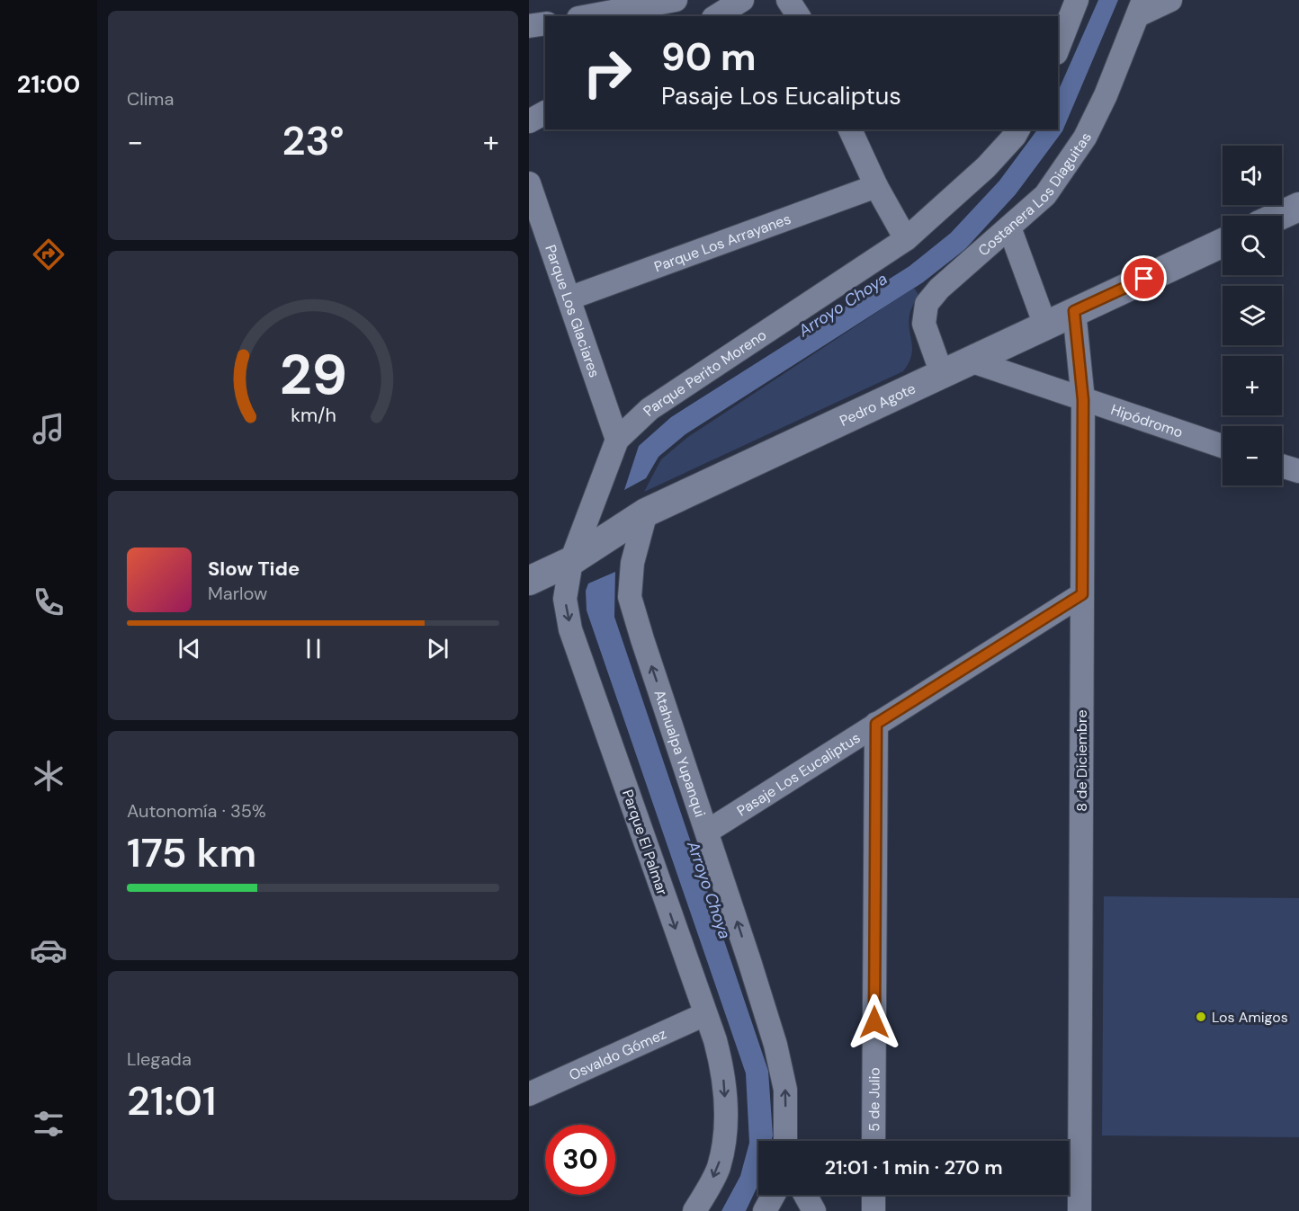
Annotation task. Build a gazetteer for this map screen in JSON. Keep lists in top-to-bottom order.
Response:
{
  "streets": {
    "street": [
      "Costanera Los Diaguitas",
      "Parque Los Arrayanes",
      "Parque Los Glaciares",
      "Parque Perito Moreno",
      "Pedro Agote",
      "Hipódromo",
      "Atahualpa Yupanqui",
      "8 de Diciembre",
      "Pasaje Los Eucaliptus",
      "Parque El Palmar",
      "Osvaldo Gómez",
      "5 de Julio"
    ]
  },
  "crossings": [
    ["Costanera Los Diaguitas", "Pedro Agote"],
    ["Parque Los Arrayanes", "Parque Los Glaciares"],
    ["Parque Los Glaciares", "Parque Perito Moreno"],
    ["Parque Perito Moreno", "Pedro Agote"],
    ["Parque Perito Moreno", "Parque El Palmar"],
    ["Pedro Agote", "Hipódromo"],
    ["Pedro Agote", "Atahualpa Yupanqui"],
    ["Pedro Agote", "8 de Diciembre"],
    ["Pedro Agote", "Parque El Palmar"],
    ["Hipódromo", "8 de Diciembre"],
    ["Atahualpa Yupanqui", "Pasaje Los Eucaliptus"],
    ["8 de Diciembre", "Pasaje Los Eucaliptus"],
    ["Pasaje Los Eucaliptus", "5 de Julio"],
    ["Parque El Palmar", "Osvaldo Gómez"]
  ],
  "one_way": ["Atahualpa Yupanqui", "Parque El Palmar"],
  "water": ["Arroyo Choya"],
  "places": ["Los Amigos"],
  "page": {
    "tabs": "21:00",
    "tile": [
      "Clima",
      ["Autonomía · 35%", "175 km"],
      ["Llegada", "21:01"]
    ],
    "turn": ["90 m", "Pasaje Los Eucaliptus"],
    "heat": ["−", "23°", "+"],
    "map_buttons": ["+", "−"],
    "song": ["Slow Tide", "Marlow"],
    "limit": "30",
    "trip": "21:01 · 1 min · 270 m",
    "gauge": ["29", "km/h"]
  }
}
